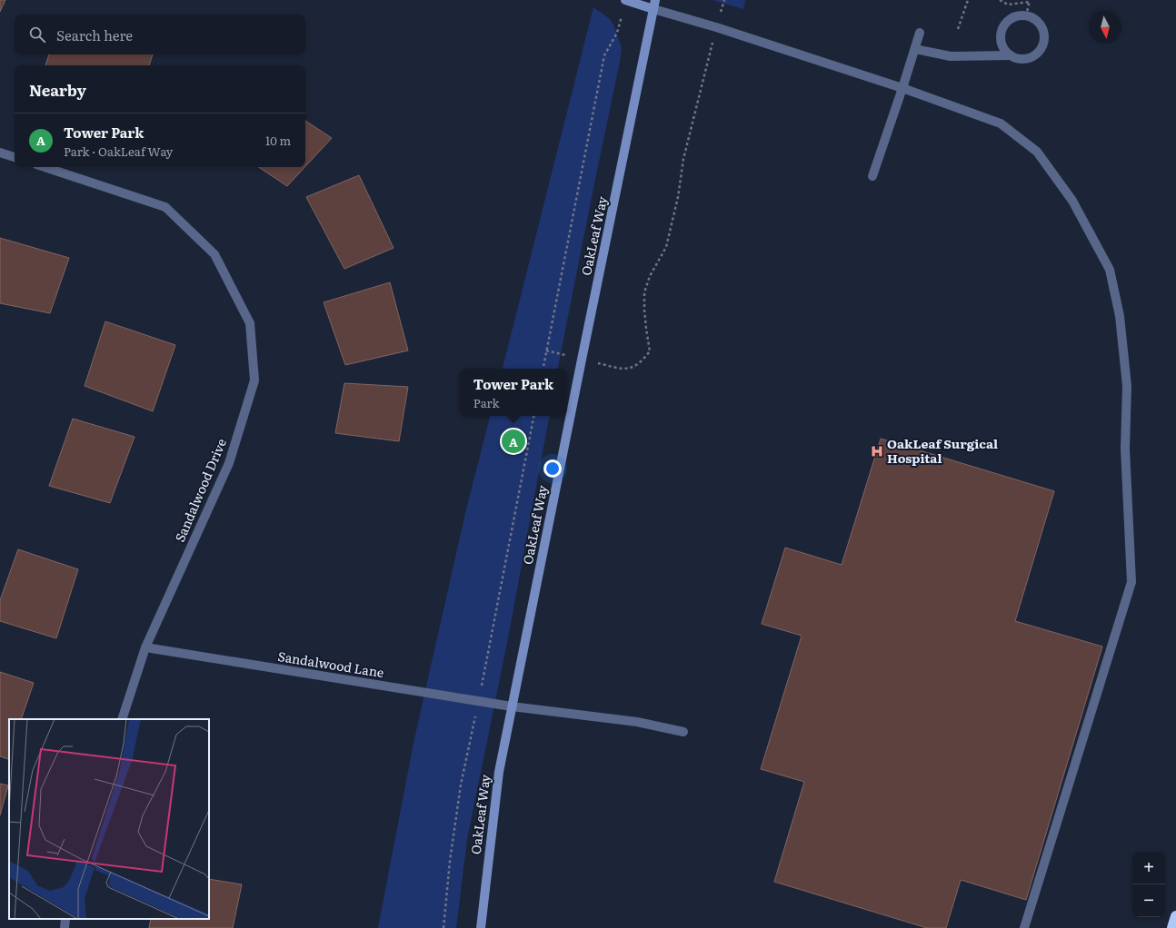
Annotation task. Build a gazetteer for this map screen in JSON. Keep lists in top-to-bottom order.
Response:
{
  "streets": {
    "street": ["OakLeaf Way", "Sandalwood Drive", "Sandalwood Lane"]
  },
  "crossings": [
    ["OakLeaf Way", "Sandalwood Lane"],
    ["Sandalwood Drive", "Sandalwood Lane"]
  ],
  "places": {
    "hospital": ["OakLeaf Surgical Hospital"]
  },
  "north": "bottom",
  "page": {
    "search": "Search here",
    "heading": "Nearby",
    "list": [
      {
        "mark": "A",
        "name": "Tower Park",
        "note": "Park · OakLeaf Way",
        "value": "10 m"
      }
    ],
    "popup": ["Tower Park", "Park"],
    "pins": "A",
    "map_buttons": ["+", "−"]
  }
}
